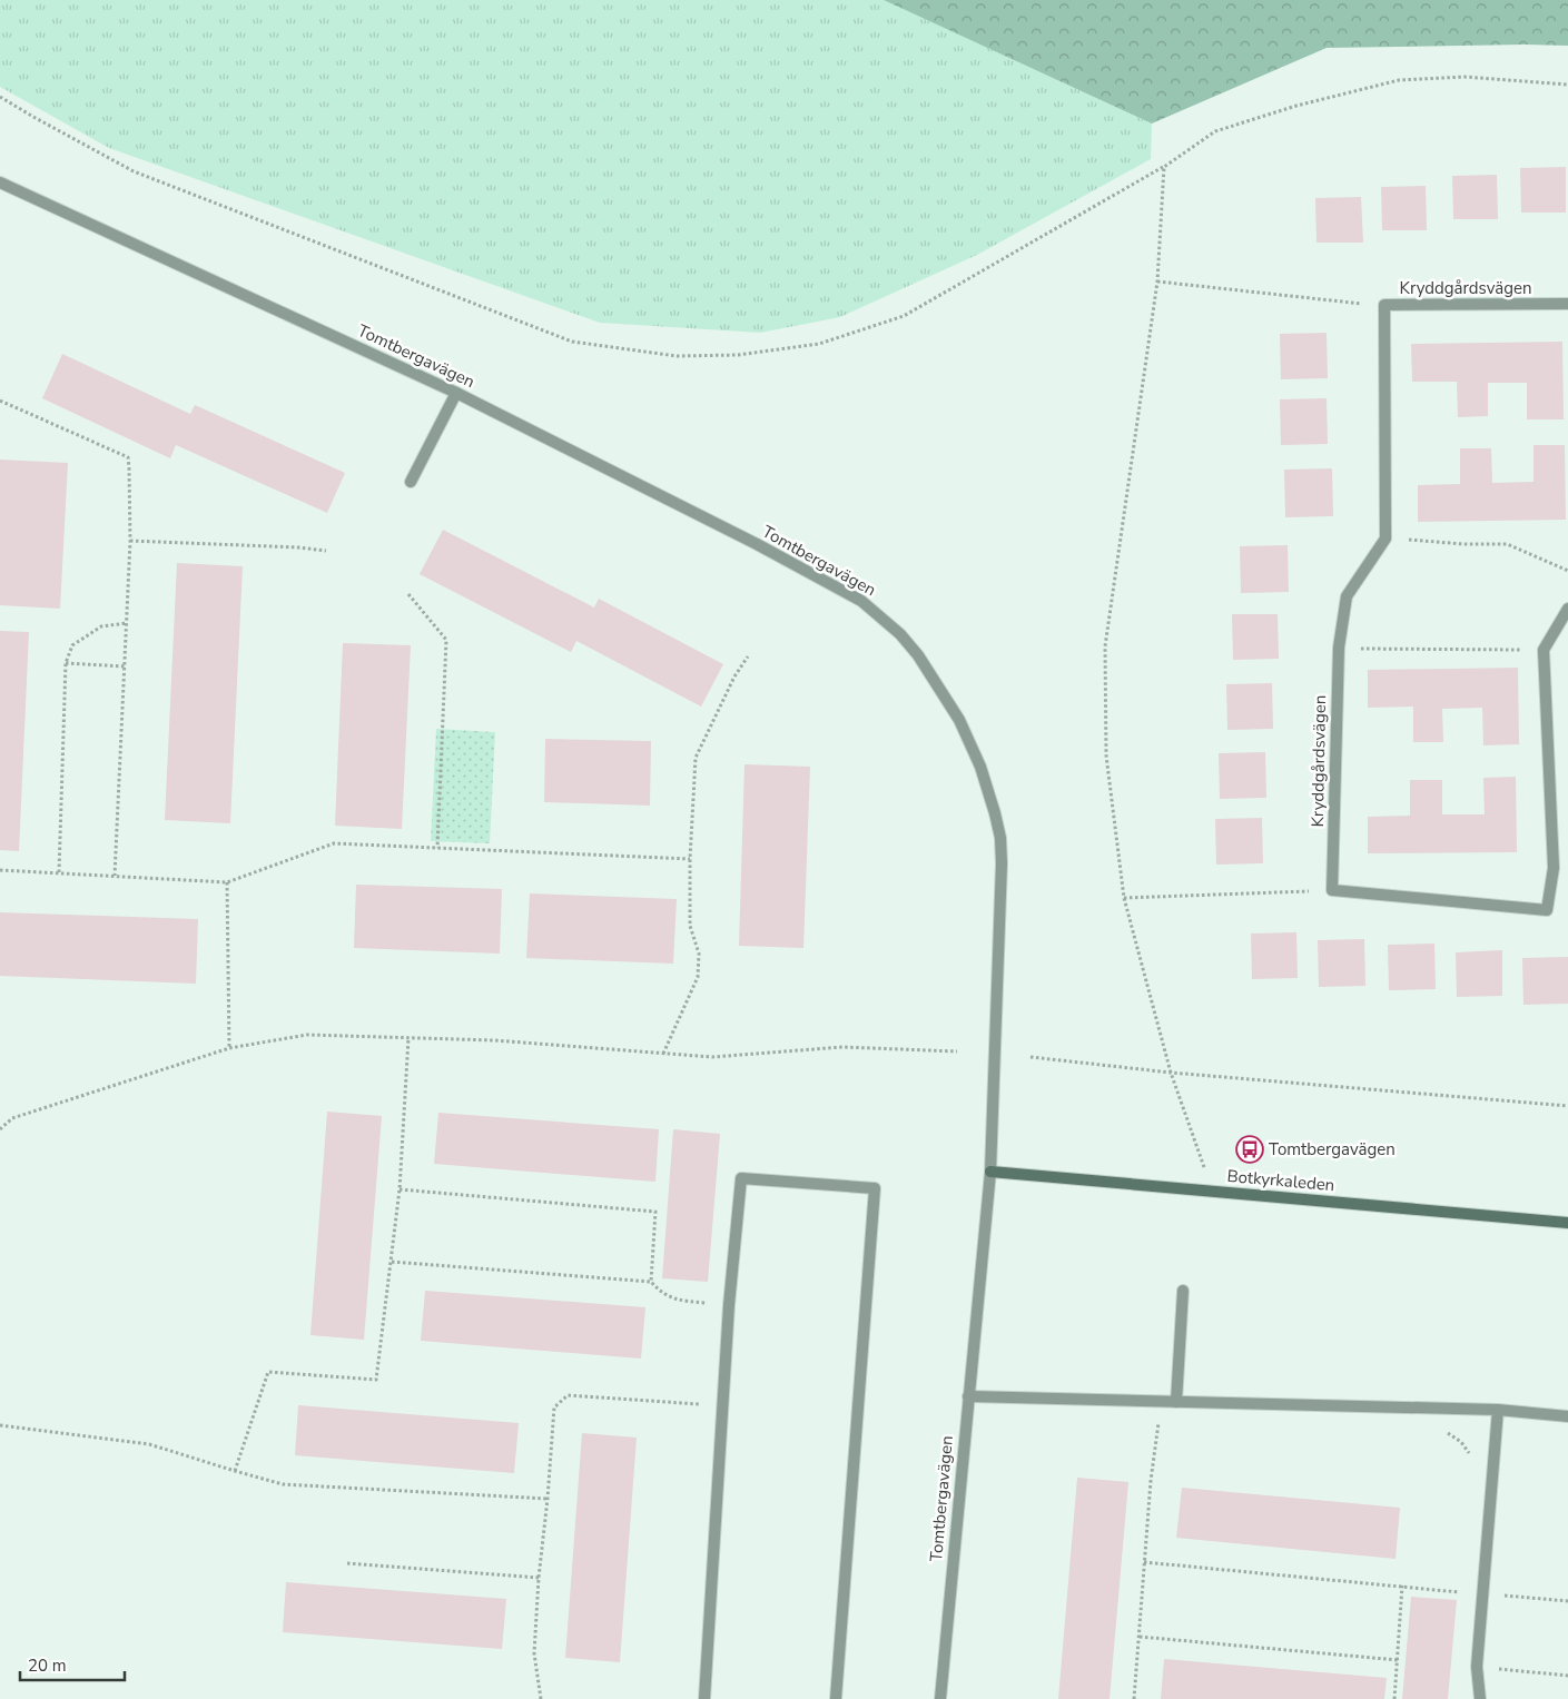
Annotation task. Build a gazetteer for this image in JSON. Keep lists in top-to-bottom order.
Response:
{
  "streets": {
    "main road": ["Botkyrkaleden"],
    "street": ["Kryddgårdsvägen", "Tomtbergavägen"]
  },
  "crossings": [
    ["Tomtbergavägen", "Botkyrkaleden"]
  ],
  "places": {
    "bus stop": ["Tomtbergavägen"]
  },
  "scale_bar": "20 m"
}
